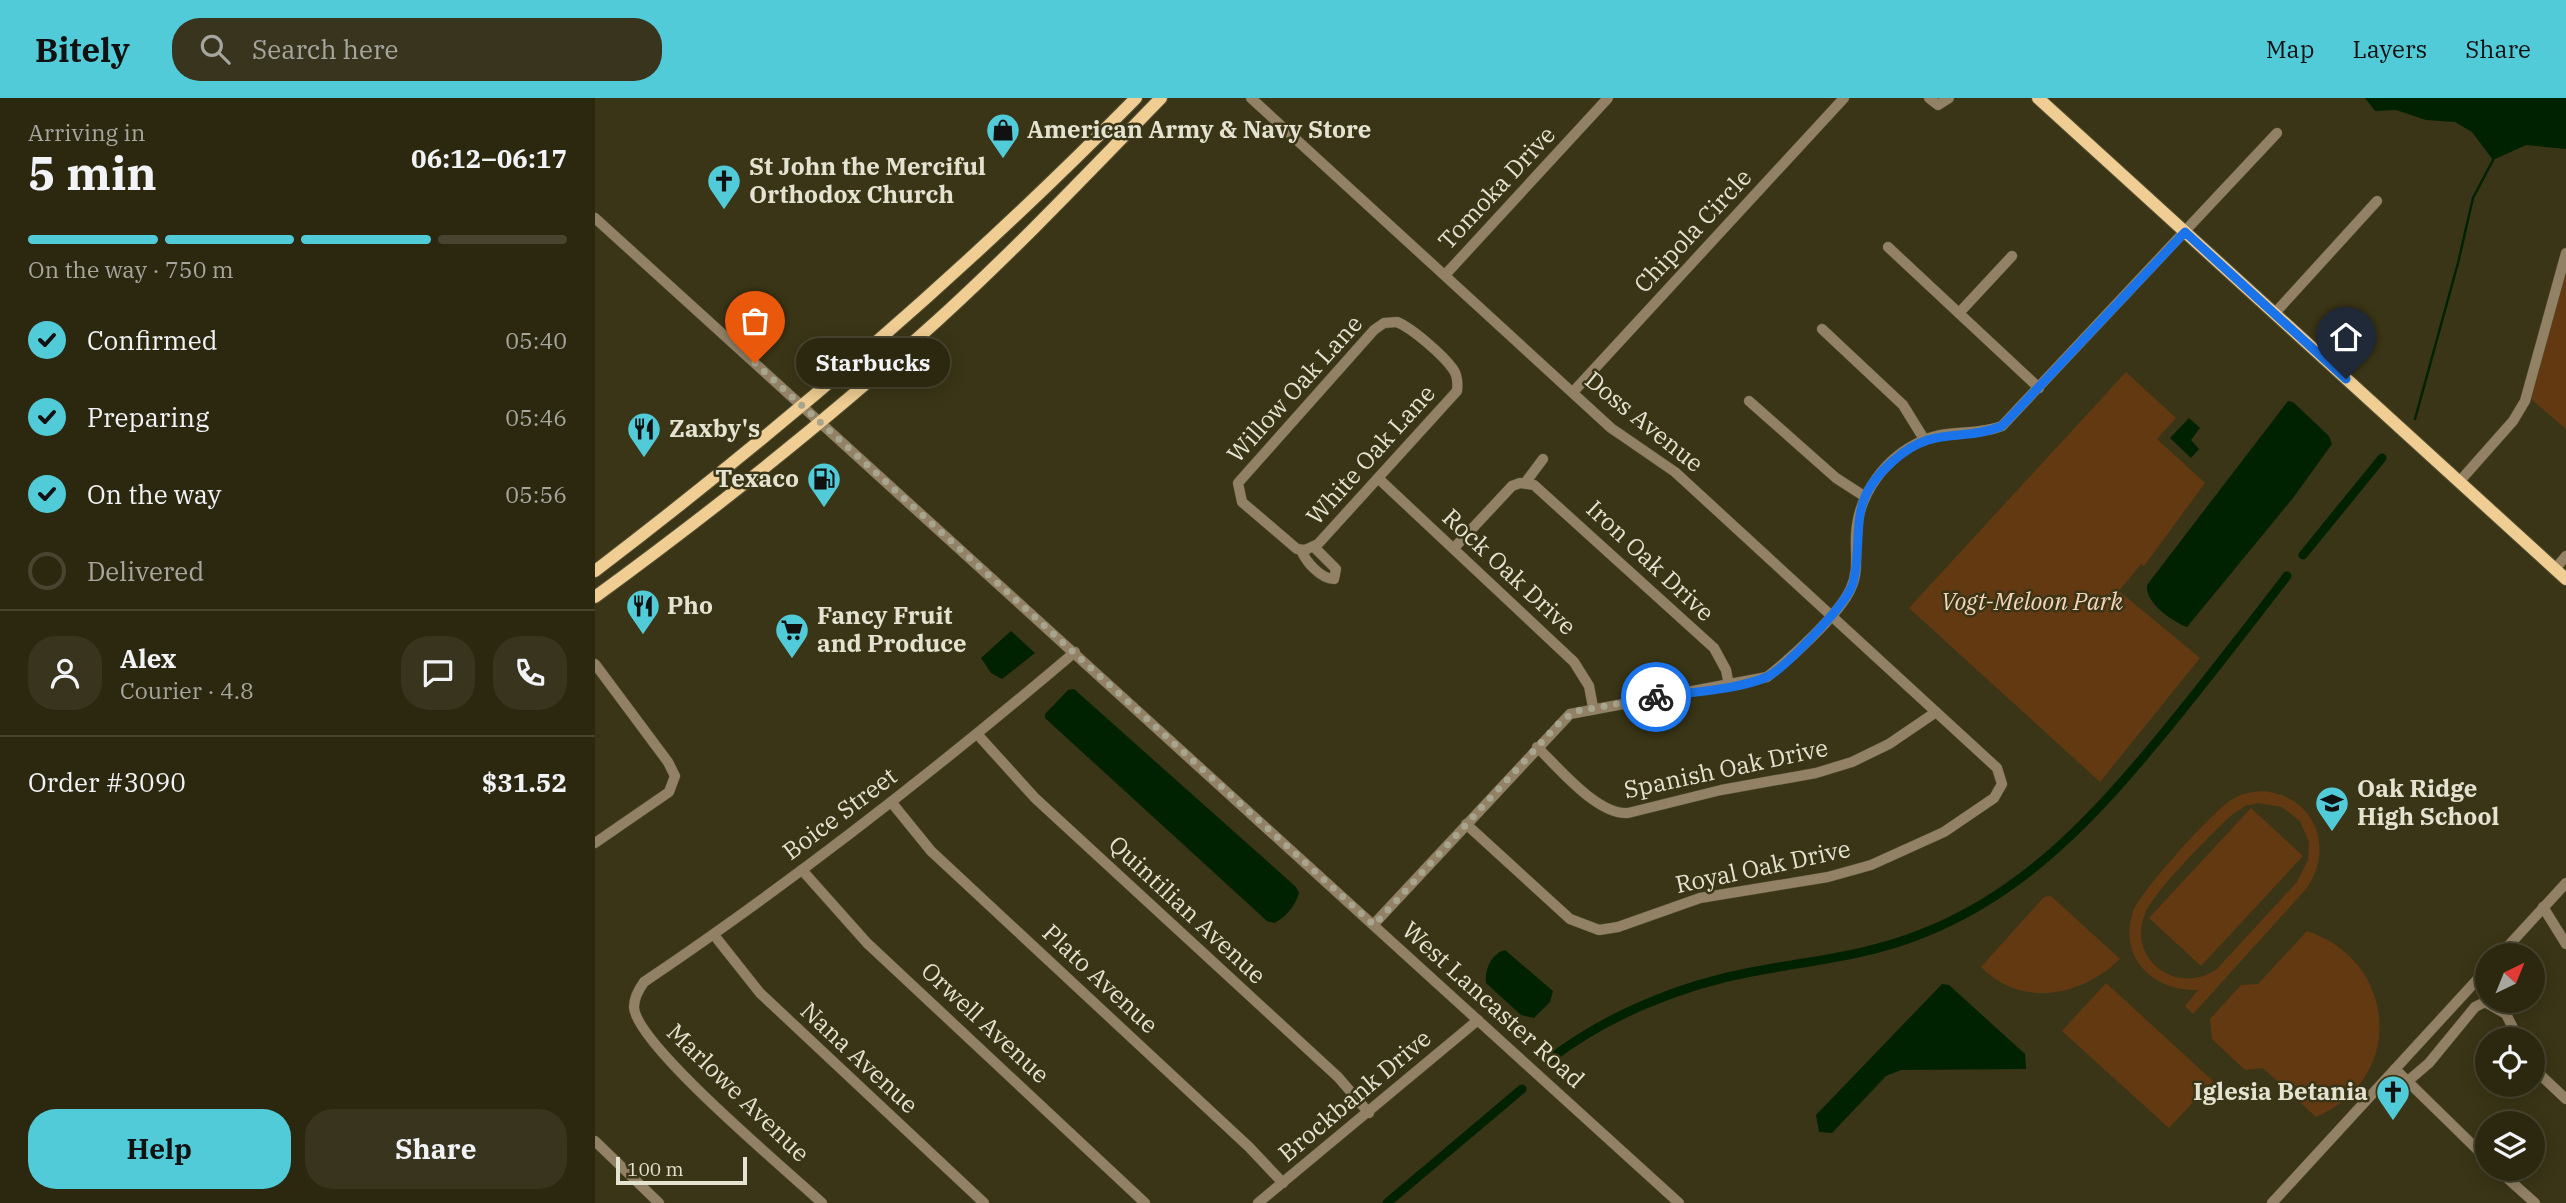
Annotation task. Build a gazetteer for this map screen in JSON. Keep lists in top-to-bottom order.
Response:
{
  "streets": {
    "street": [
      "Tomoka Drive",
      "Chipola Circle",
      "Willow Oak Lane",
      "Doss Avenue",
      "White Oak Lane",
      "Iron Oak Drive",
      "Rock Oak Drive",
      "Spanish Oak Drive",
      "Boice Street",
      "Royal Oak Drive",
      "Quintilian Avenue",
      "Plato Avenue",
      "West Lancaster Road",
      "Orwell Avenue",
      "Nana Avenue",
      "Marlowe Avenue",
      "Brockbank Drive"
    ]
  },
  "crossings": [
    ["Tomoka Drive", "Doss Avenue"],
    ["Chipola Circle", "Doss Avenue"],
    ["Willow Oak Lane", "White Oak Lane"],
    ["Doss Avenue", "Spanish Oak Drive"],
    ["Doss Avenue", "Royal Oak Drive"],
    ["White Oak Lane", "Rock Oak Drive"],
    ["Boice Street", "Quintilian Avenue"],
    ["Boice Street", "Plato Avenue"],
    ["Boice Street", "West Lancaster Road"],
    ["Boice Street", "Orwell Avenue"],
    ["Boice Street", "Nana Avenue"],
    ["Boice Street", "Marlowe Avenue"],
    ["Quintilian Avenue", "Brockbank Drive"],
    ["Plato Avenue", "Brockbank Drive"],
    ["West Lancaster Road", "Brockbank Drive"]
  ],
  "parks": ["Vogt-Meloon Park"],
  "places": {
    "shop": ["American Army & Navy Store"],
    "church": ["St John the Merciful Orthodox Church", "Iglesia Betania"],
    "other": ["Starbucks"],
    "restaurant": ["Zaxby's", "Pho"],
    "fuel station": ["Texaco"],
    "supermarket": ["Fancy Fruit and Produce"],
    "school or university": ["Oak Ridge High School"]
  },
  "scale_bar": "100 m",
  "north": "top right",
  "page": {
    "header": "Bitely",
    "search": "Search here",
    "nav": ["Map", "Layers", "Share"],
    "heading": ["5 min", "Arriving in", "06:12–06:17"],
    "panel": [
      "Alex",
      "Courier · 4.8",
      "Order #3090",
      "$31.52"
    ],
    "bar": "On the way · 750 m",
    "list": [
      ["Confirmed", "05:40"],
      ["Preparing", "05:46"],
      ["On the way", "05:56"],
      "Delivered"
    ],
    "bubble": "Starbucks",
    "buttons": ["Help", "Share"],
    "scale": "100 m"
  }
}
